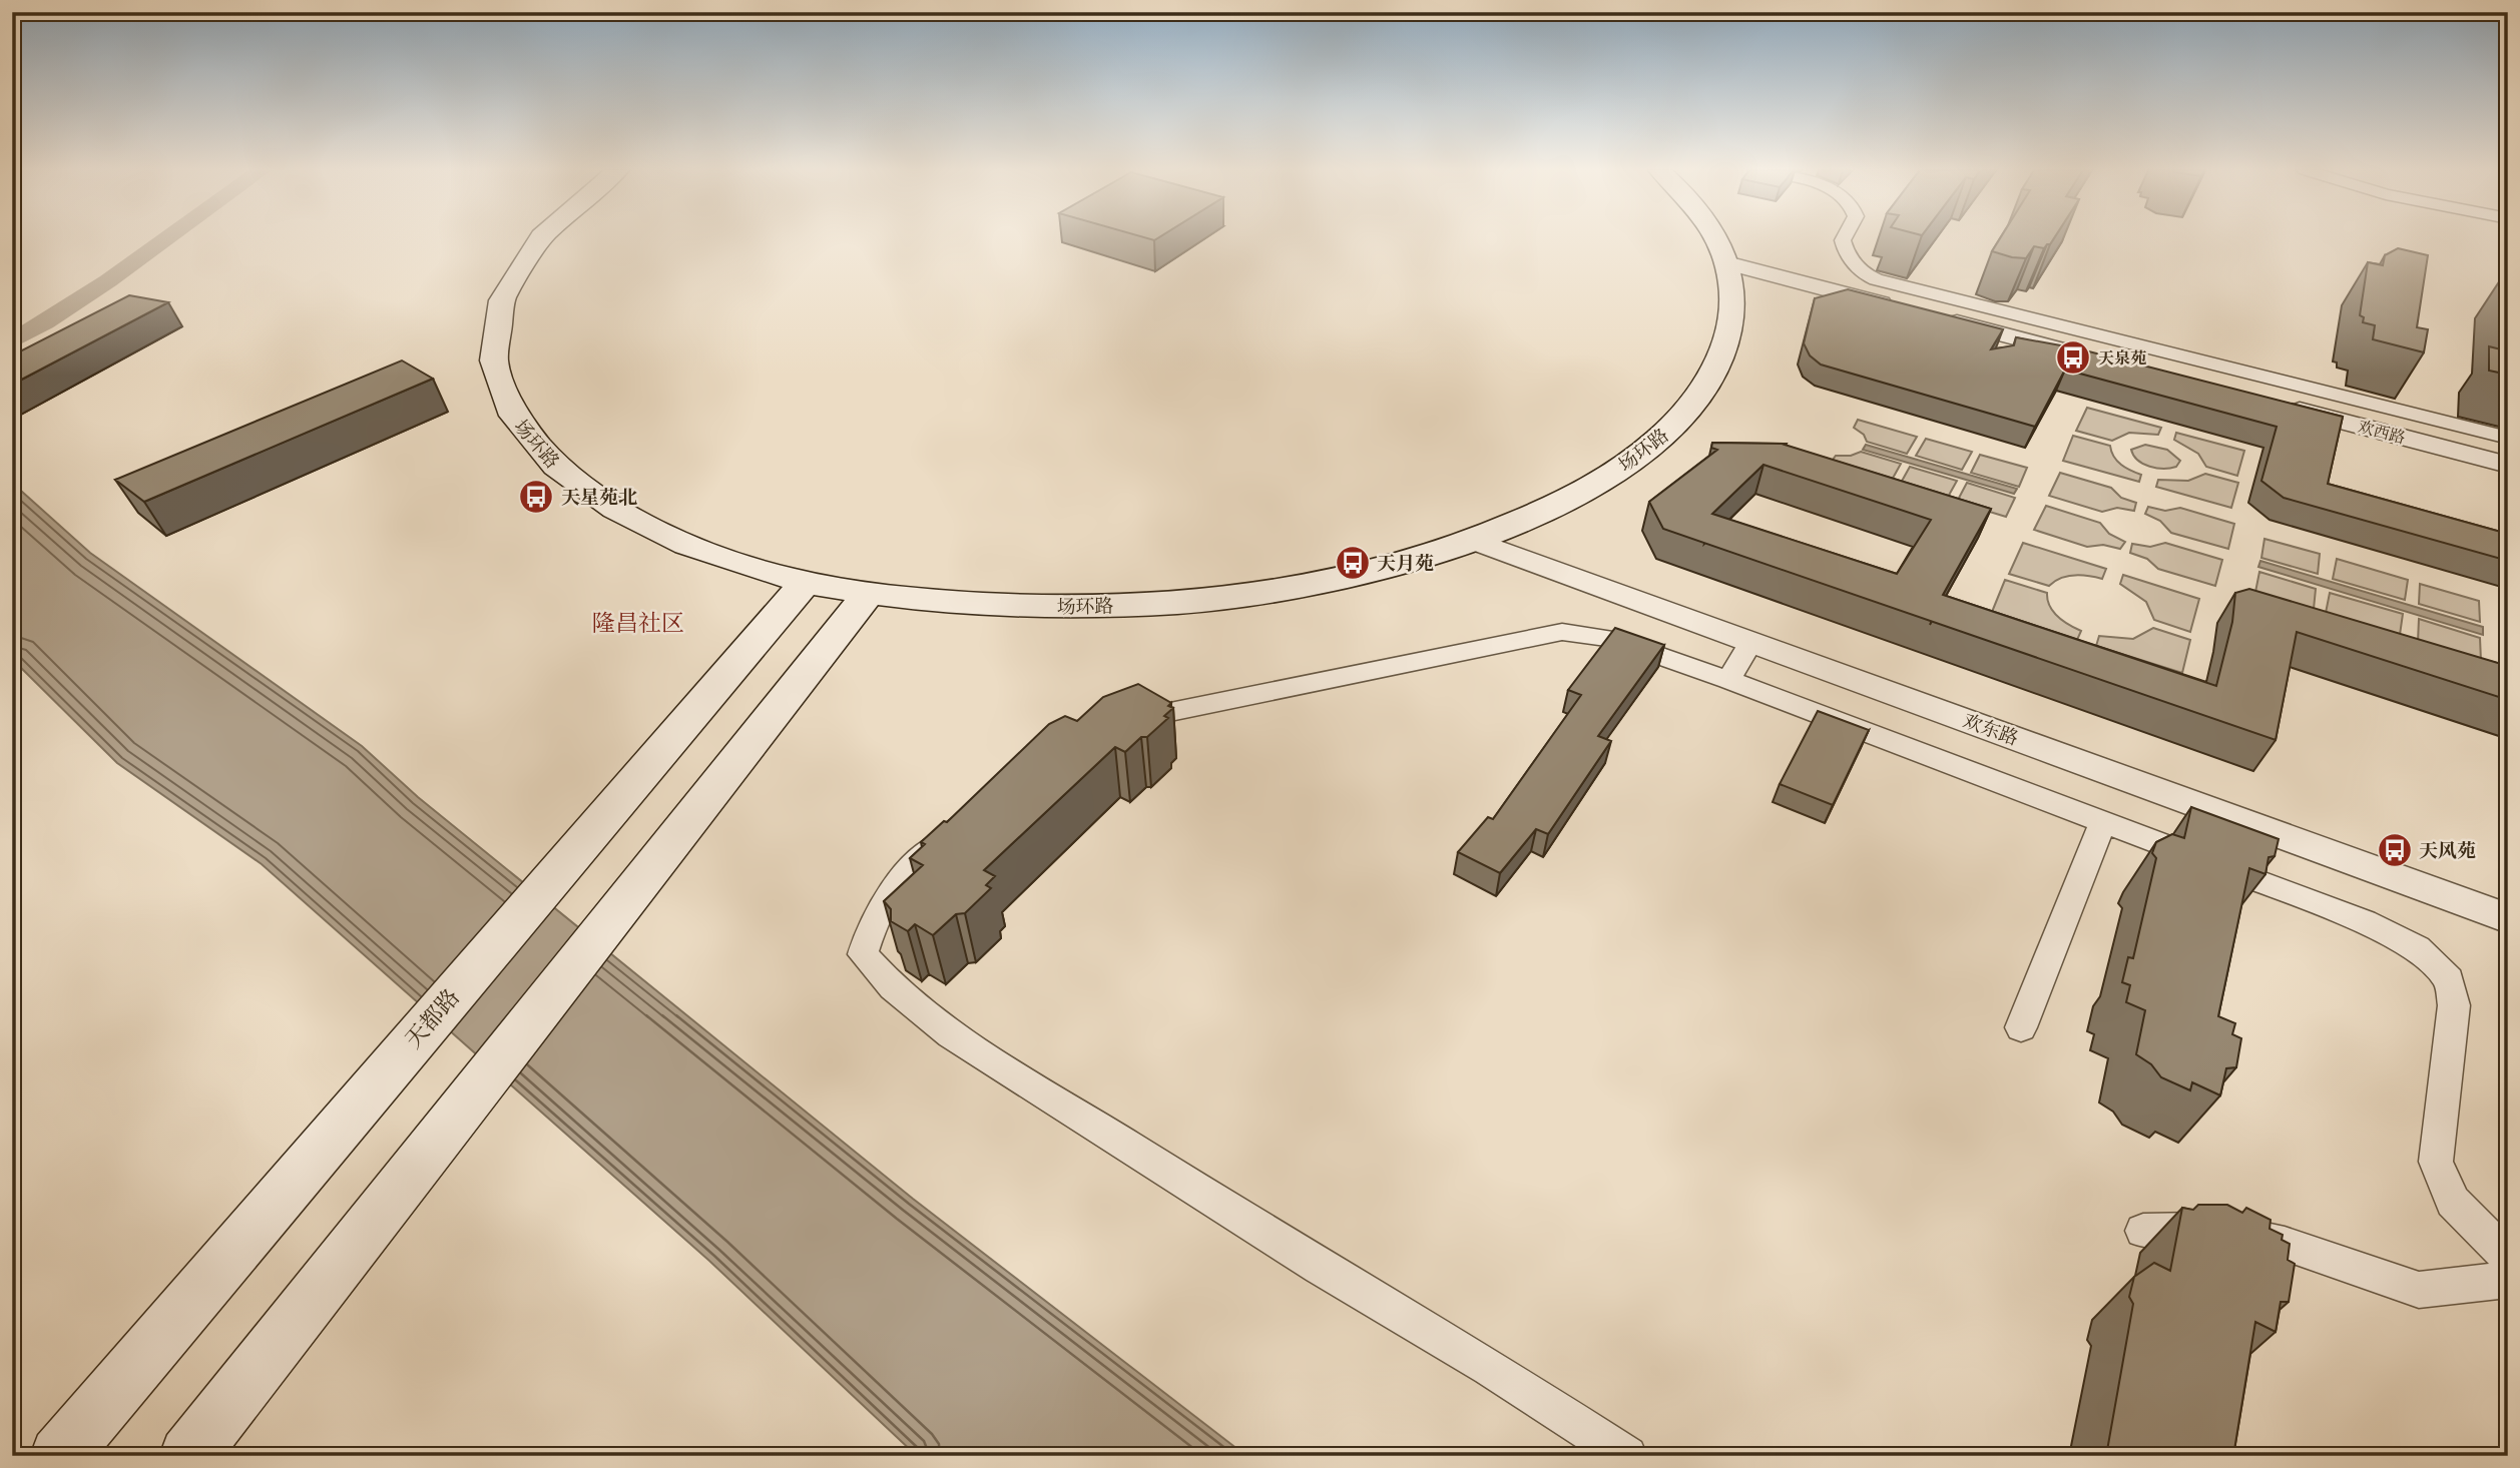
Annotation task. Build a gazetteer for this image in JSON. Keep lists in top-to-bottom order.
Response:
{
  "streets": {
    "main road": ["场环路", "天都路"],
    "street": ["欢西路", "欢东路"]
  },
  "crossings": [
    ["场环路", "欢东路"],
    ["场环路", "天都路"]
  ],
  "districts": ["隆昌社区"],
  "places": {
    "bus stop": [
      "天泉苑",
      "天星苑北",
      "天月苑",
      "天风苑"
    ]
  }
}
